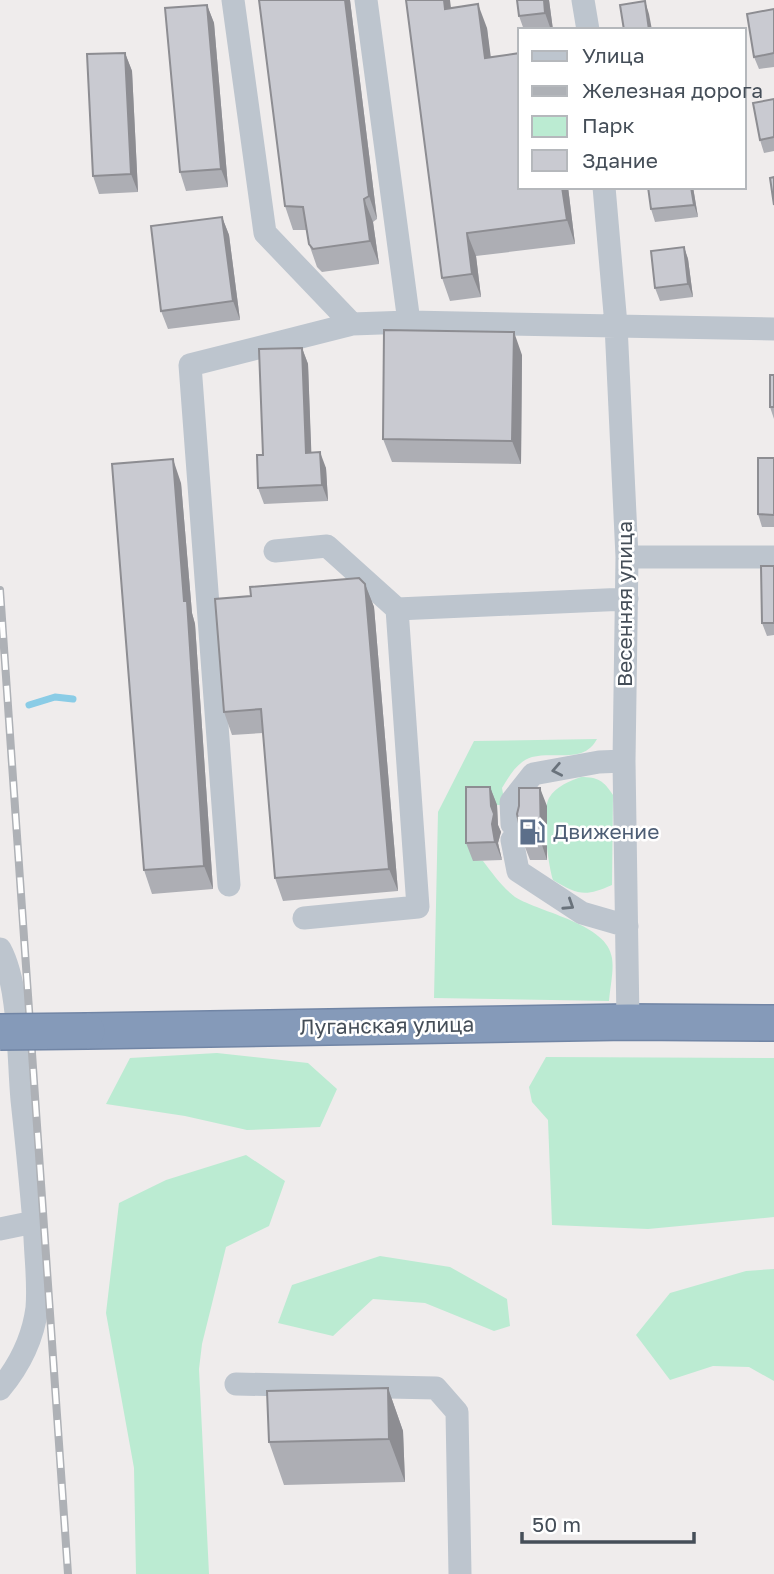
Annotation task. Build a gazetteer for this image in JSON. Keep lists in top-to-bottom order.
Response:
{
  "streets": {
    "highway": ["Луганская улица"],
    "street": ["Весенняя улица"]
  },
  "crossings": [
    ["Весенняя улица", "Луганская улица"]
  ],
  "places": {
    "fuel station": ["Движение"]
  },
  "legend": [
    "Улица",
    "Железная дорога",
    "Парк",
    "Здание"
  ],
  "scale_bar": "50 m"
}
